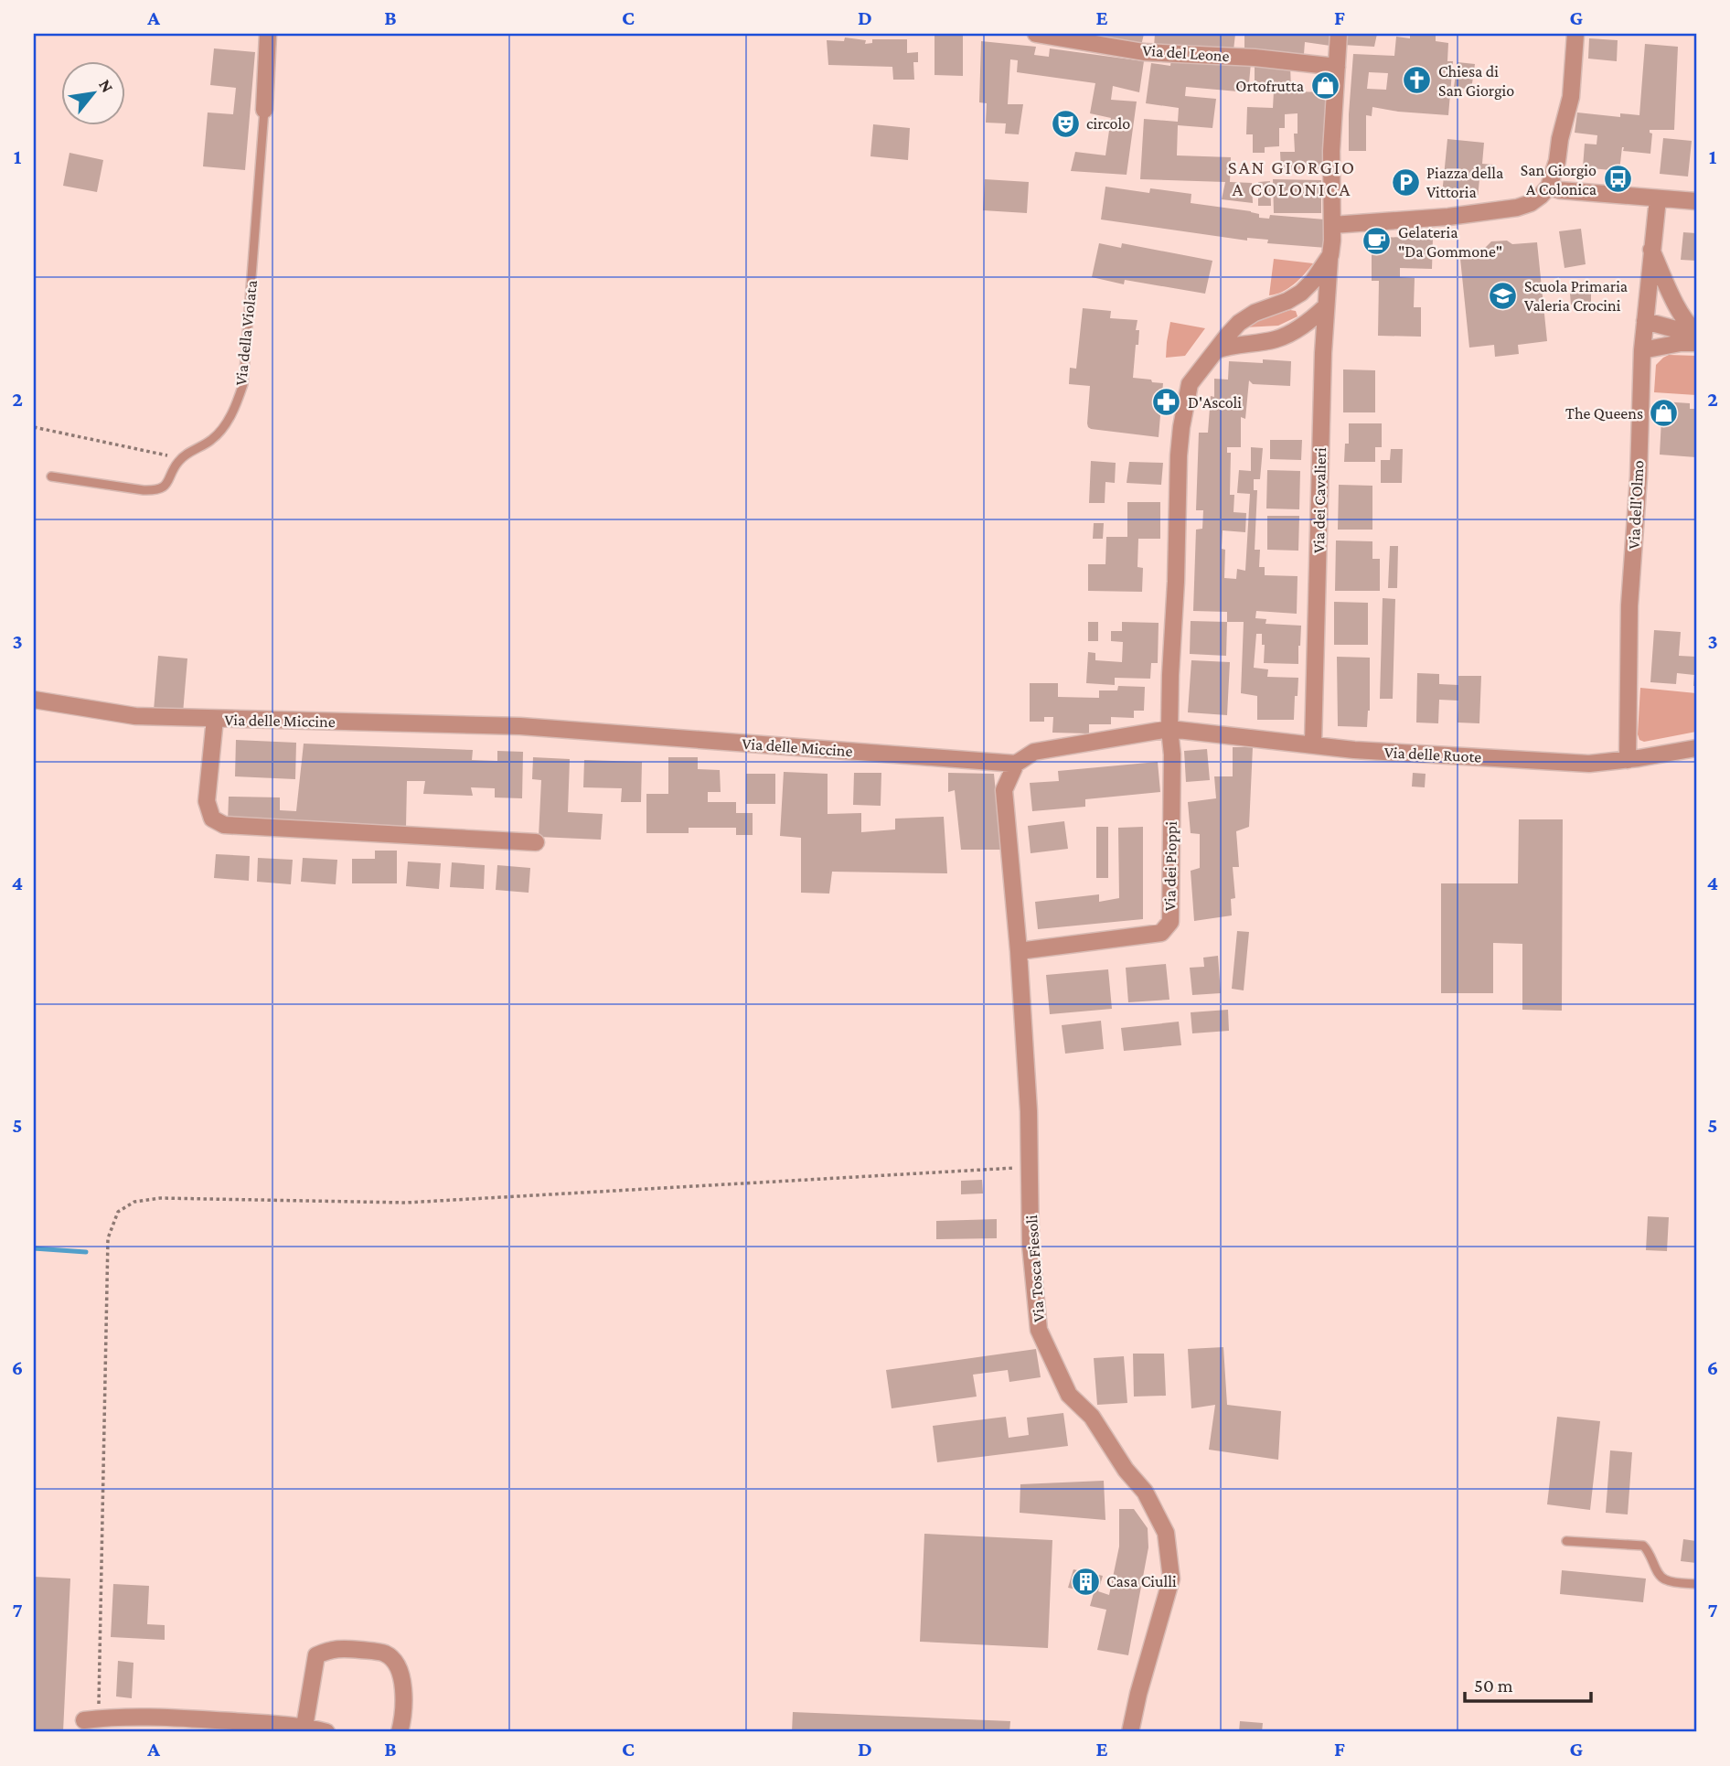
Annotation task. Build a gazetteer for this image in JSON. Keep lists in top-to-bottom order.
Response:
{
  "streets": {
    "street": [
      "Via del Leone",
      "Via della Violata",
      "Via dei Cavalieri",
      "Via dell'Olmo",
      "Via delle Miccine",
      "Via delle Ruote",
      "Via dei Pioppi",
      "Via Tosca Fiesoli"
    ]
  },
  "crossings": [
    ["Via dei Cavalieri", "Via delle Ruote"],
    ["Via dell'Olmo", "Via delle Ruote"],
    ["Via delle Miccine", "Via delle Ruote"],
    ["Via delle Miccine", "Via dei Pioppi"],
    ["Via delle Miccine", "Via Tosca Fiesoli"],
    ["Via delle Ruote", "Via dei Pioppi"],
    ["Via dei Pioppi", "Via Tosca Fiesoli"]
  ],
  "districts": ["SAN GIORGIO A COLONICA"],
  "places": {
    "church": ["Chiesa di San Giorgio"],
    "shop": ["Ortofrutta", "The Queens"],
    "theatre": ["circolo"],
    "bus stop": ["San Giorgio A Colonica"],
    "parking": ["Piazza della Vittoria"],
    "cafe": ["Gelateria \"Da Gommone\""],
    "school or university": ["Scuola Primaria Valeria Crocini"],
    "pharmacy": ["D'Ascoli"],
    "building": ["Casa Ciulli"]
  },
  "scale_bar": "50 m",
  "north": "top right",
  "grid": {
    "columns": [
      "A",
      "B",
      "C",
      "D",
      "E",
      "F",
      "G"
    ],
    "rows": [
      "1",
      "2",
      "3",
      "4",
      "5",
      "6",
      "7"
    ]
  }
}
